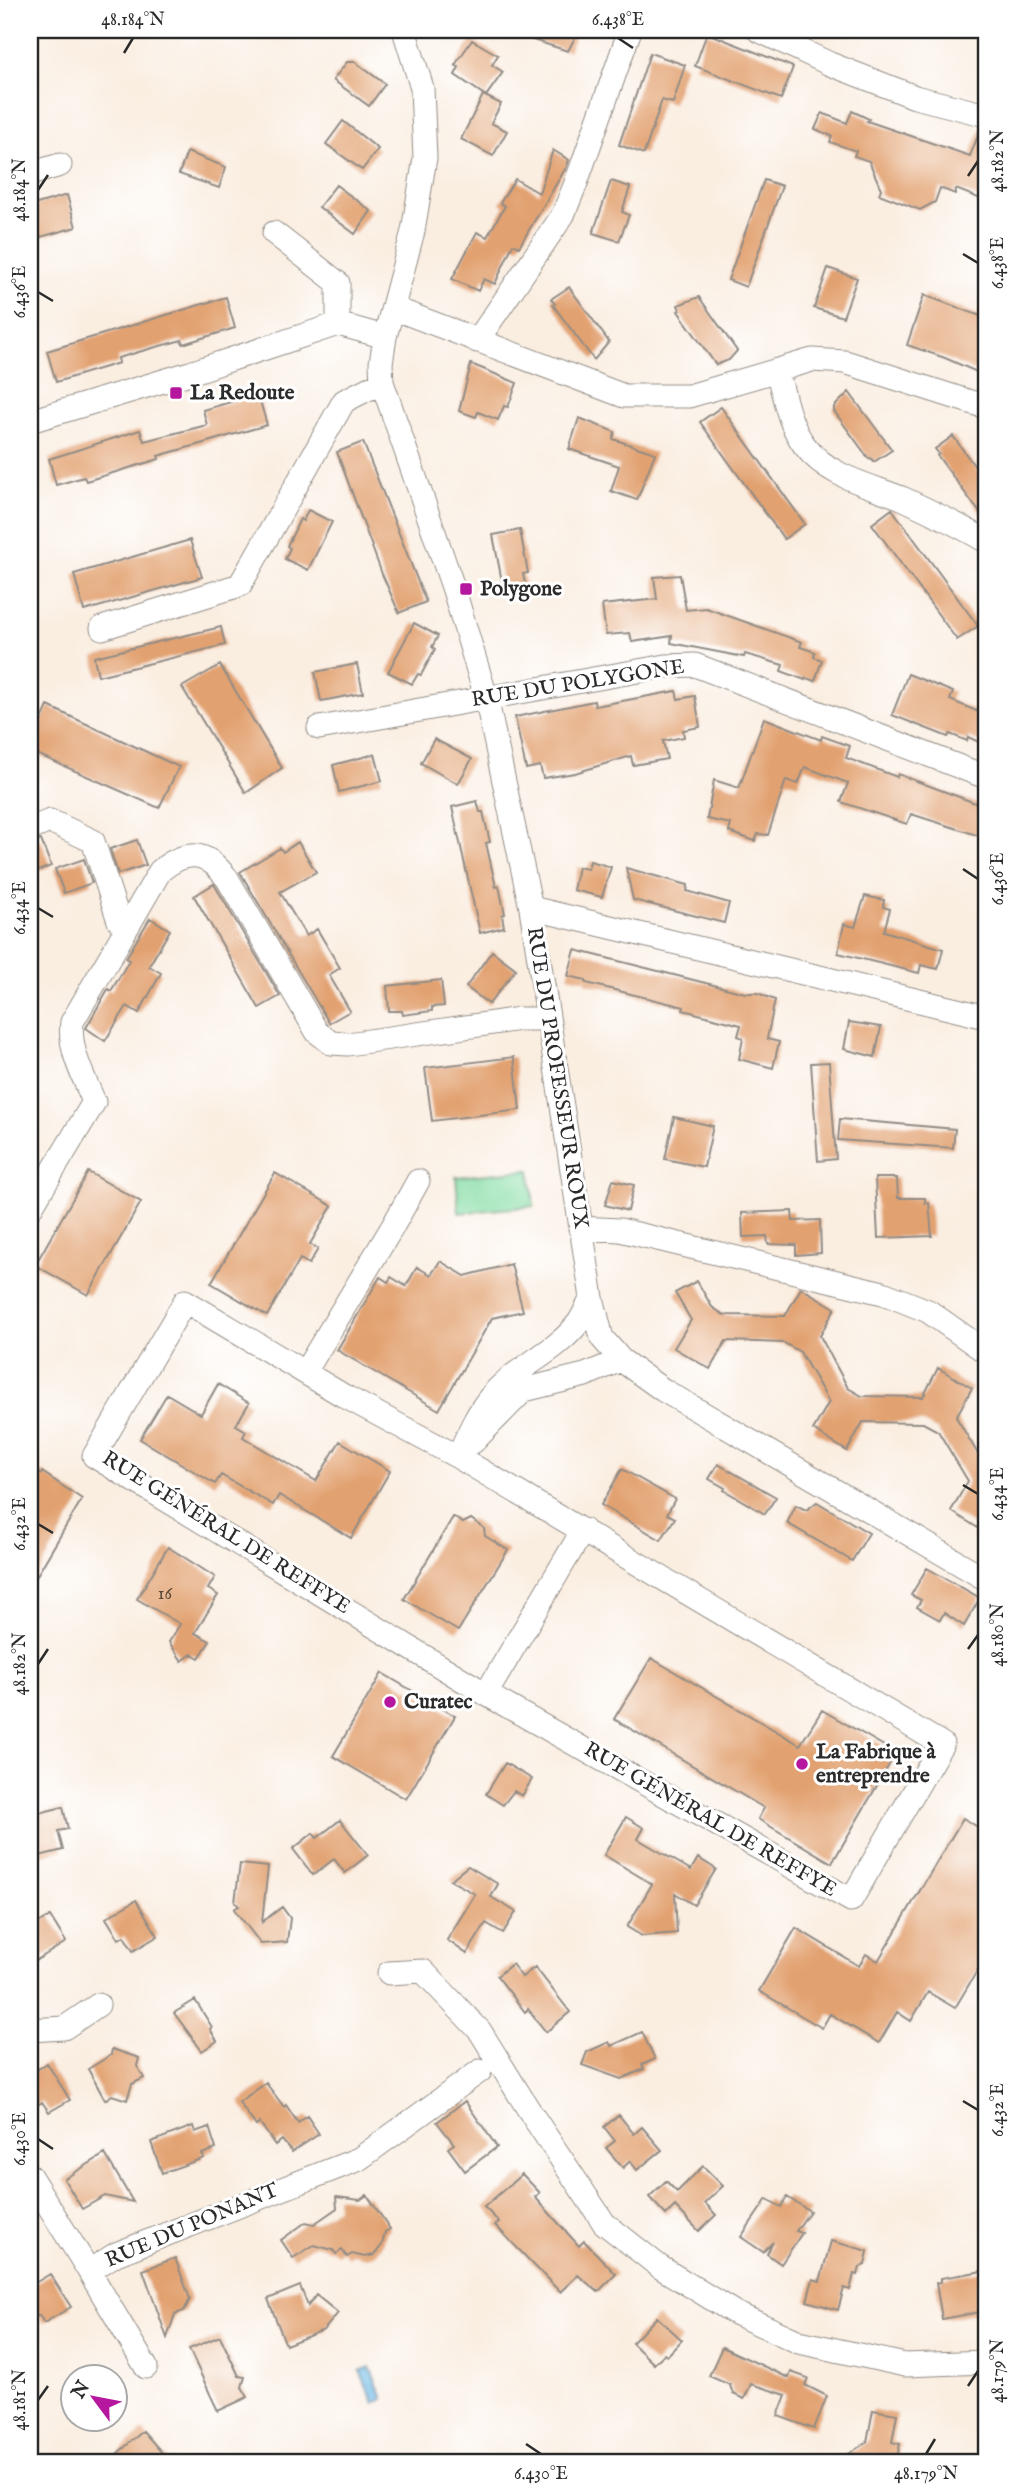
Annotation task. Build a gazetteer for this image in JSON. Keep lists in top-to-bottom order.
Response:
{
  "streets": {
    "street": [
      "RUE DU POLYGONE",
      "RUE DU PROFESSEUR ROUX",
      "RUE GÉNÉRAL DE REFFYE",
      "RUE DU PONANT"
    ]
  },
  "crossings": [
    ["RUE DU POLYGONE", "RUE DU PROFESSEUR ROUX"]
  ],
  "places": {
    "transit": ["La Redoute", "Polygone"],
    "other": ["Curatec", "La Fabrique à entreprendre"]
  },
  "house_numbers": ["16"],
  "north": "top left",
  "coordinates": [
    "48.184°N",
    "6.438°E",
    "48.182°N",
    "6.436°E",
    "6.434°E",
    "6.432°E",
    "48.180°N",
    "6.430°E",
    "48.179°N",
    "48.181°N"
  ]
}
